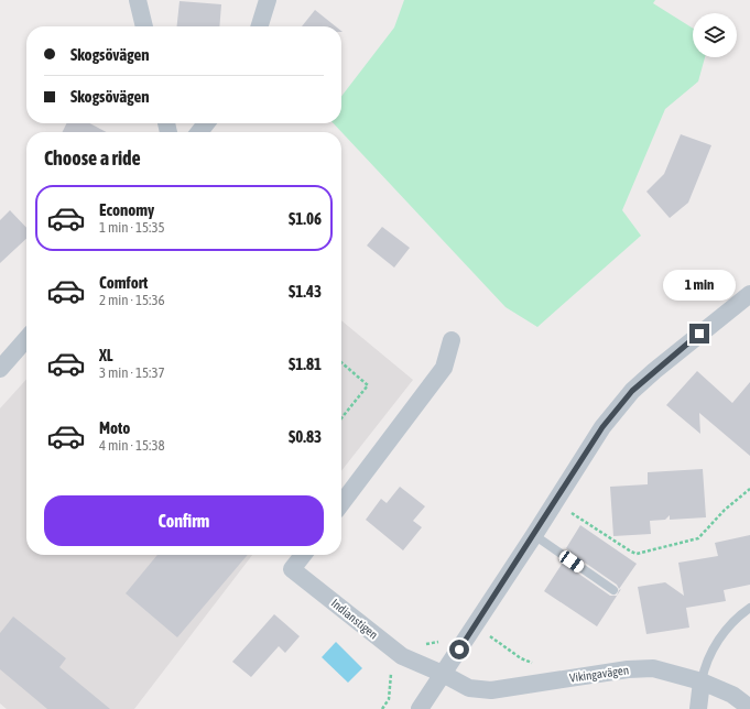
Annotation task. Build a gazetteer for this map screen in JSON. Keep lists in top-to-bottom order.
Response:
{
  "streets": {
    "street": ["Indianstigen", "Vikingavägen"]
  },
  "crossings": [
    ["Indianstigen", "Vikingavägen"]
  ],
  "page": {
    "banner": ["Skogsövägen", "Skogsövägen"],
    "heading": "Choose a ride",
    "list": [
      {
        "name": "Economy",
        "note": "1 min · 15:35",
        "value": "$1.06"
      },
      {
        "name": "Comfort",
        "note": "2 min · 15:36",
        "value": "$1.43"
      },
      {
        "name": "XL",
        "note": "3 min · 15:37",
        "value": "$1.81"
      },
      {
        "name": "Moto",
        "note": "4 min · 15:38",
        "value": "$0.83"
      }
    ],
    "bubble": "1 min",
    "buttons": "Confirm"
  }
}
